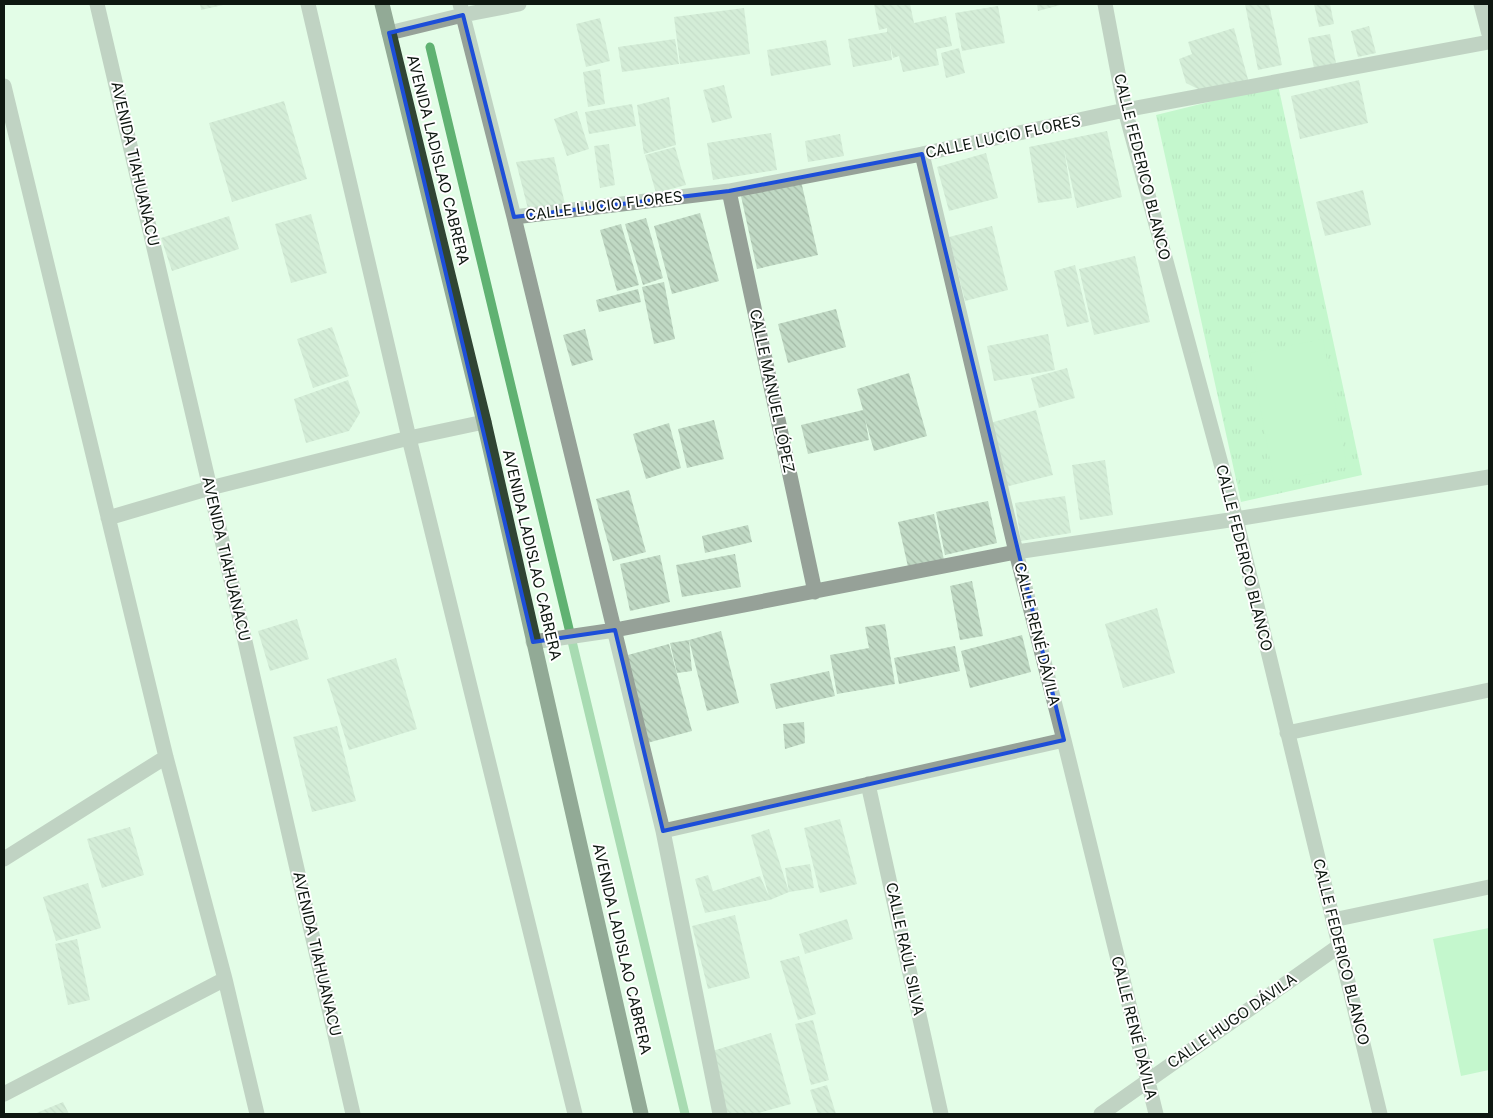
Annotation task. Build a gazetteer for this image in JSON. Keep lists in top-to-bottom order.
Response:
{
  "streets": {
    "highway": ["AVENIDA LADISLAO CABRERA"],
    "street": [
      "CALLE LUCIO FLORES",
      "AVENIDA TIAHUANACU",
      "CALLE FEDERICO BLANCO",
      "CALLE MANUEL LÓPEZ",
      "CALLE RENÉ DÁVILA",
      "CALLE RAÚL SILVA",
      "CALLE HUGO DÁVILA"
    ]
  },
  "crossings": [
    ["CALLE LUCIO FLORES", "CALLE FEDERICO BLANCO"],
    ["CALLE LUCIO FLORES", "CALLE MANUEL LÓPEZ"],
    ["CALLE LUCIO FLORES", "CALLE RENÉ DÁVILA"],
    ["CALLE FEDERICO BLANCO", "CALLE HUGO DÁVILA"],
    ["CALLE RENÉ DÁVILA", "CALLE HUGO DÁVILA"]
  ]
}
